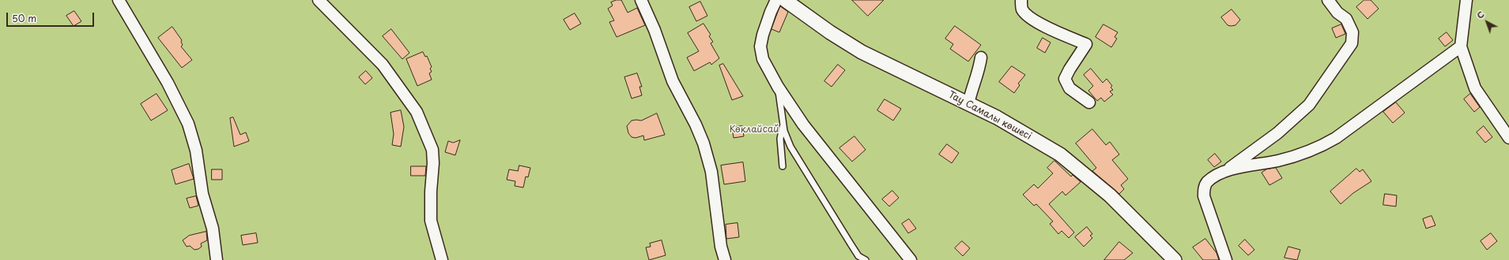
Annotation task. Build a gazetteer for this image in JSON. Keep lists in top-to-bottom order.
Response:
{
  "streets": {
    "street": ["Тау Самалы көшесі"]
  },
  "parks": ["Көклайсай"],
  "scale_bar": "50 m",
  "north": "top left"
}
